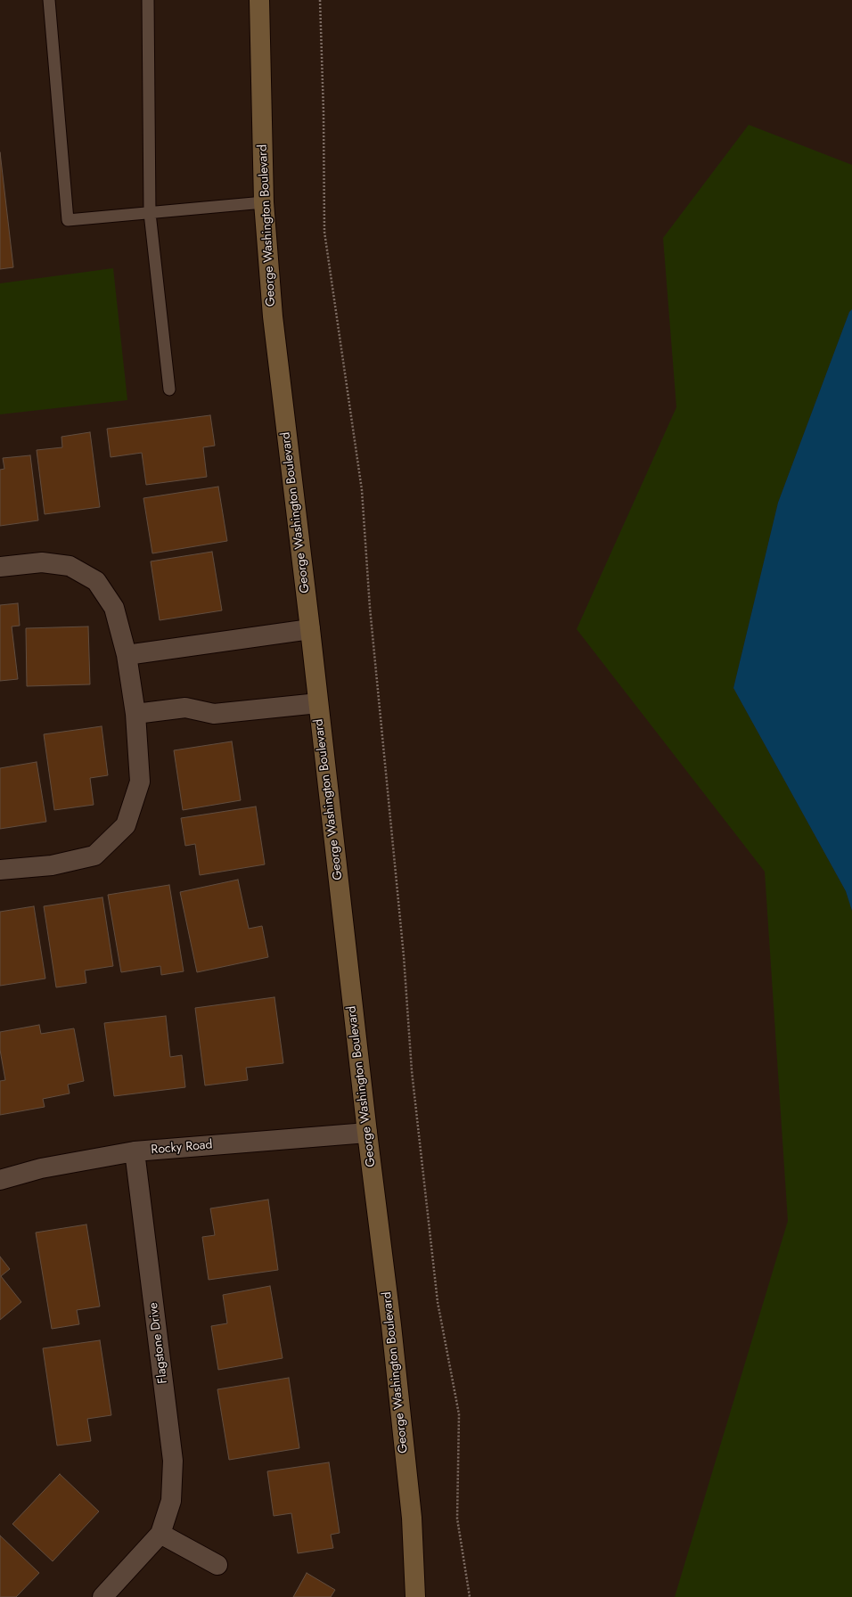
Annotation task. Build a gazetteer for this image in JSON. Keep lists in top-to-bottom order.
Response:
{
  "streets": {
    "main road": ["George Washington Boulevard"],
    "street": ["Rocky Road", "Flagstone Drive"]
  },
  "crossings": [
    ["George Washington Boulevard", "Rocky Road"],
    ["Rocky Road", "Flagstone Drive"]
  ]
}
